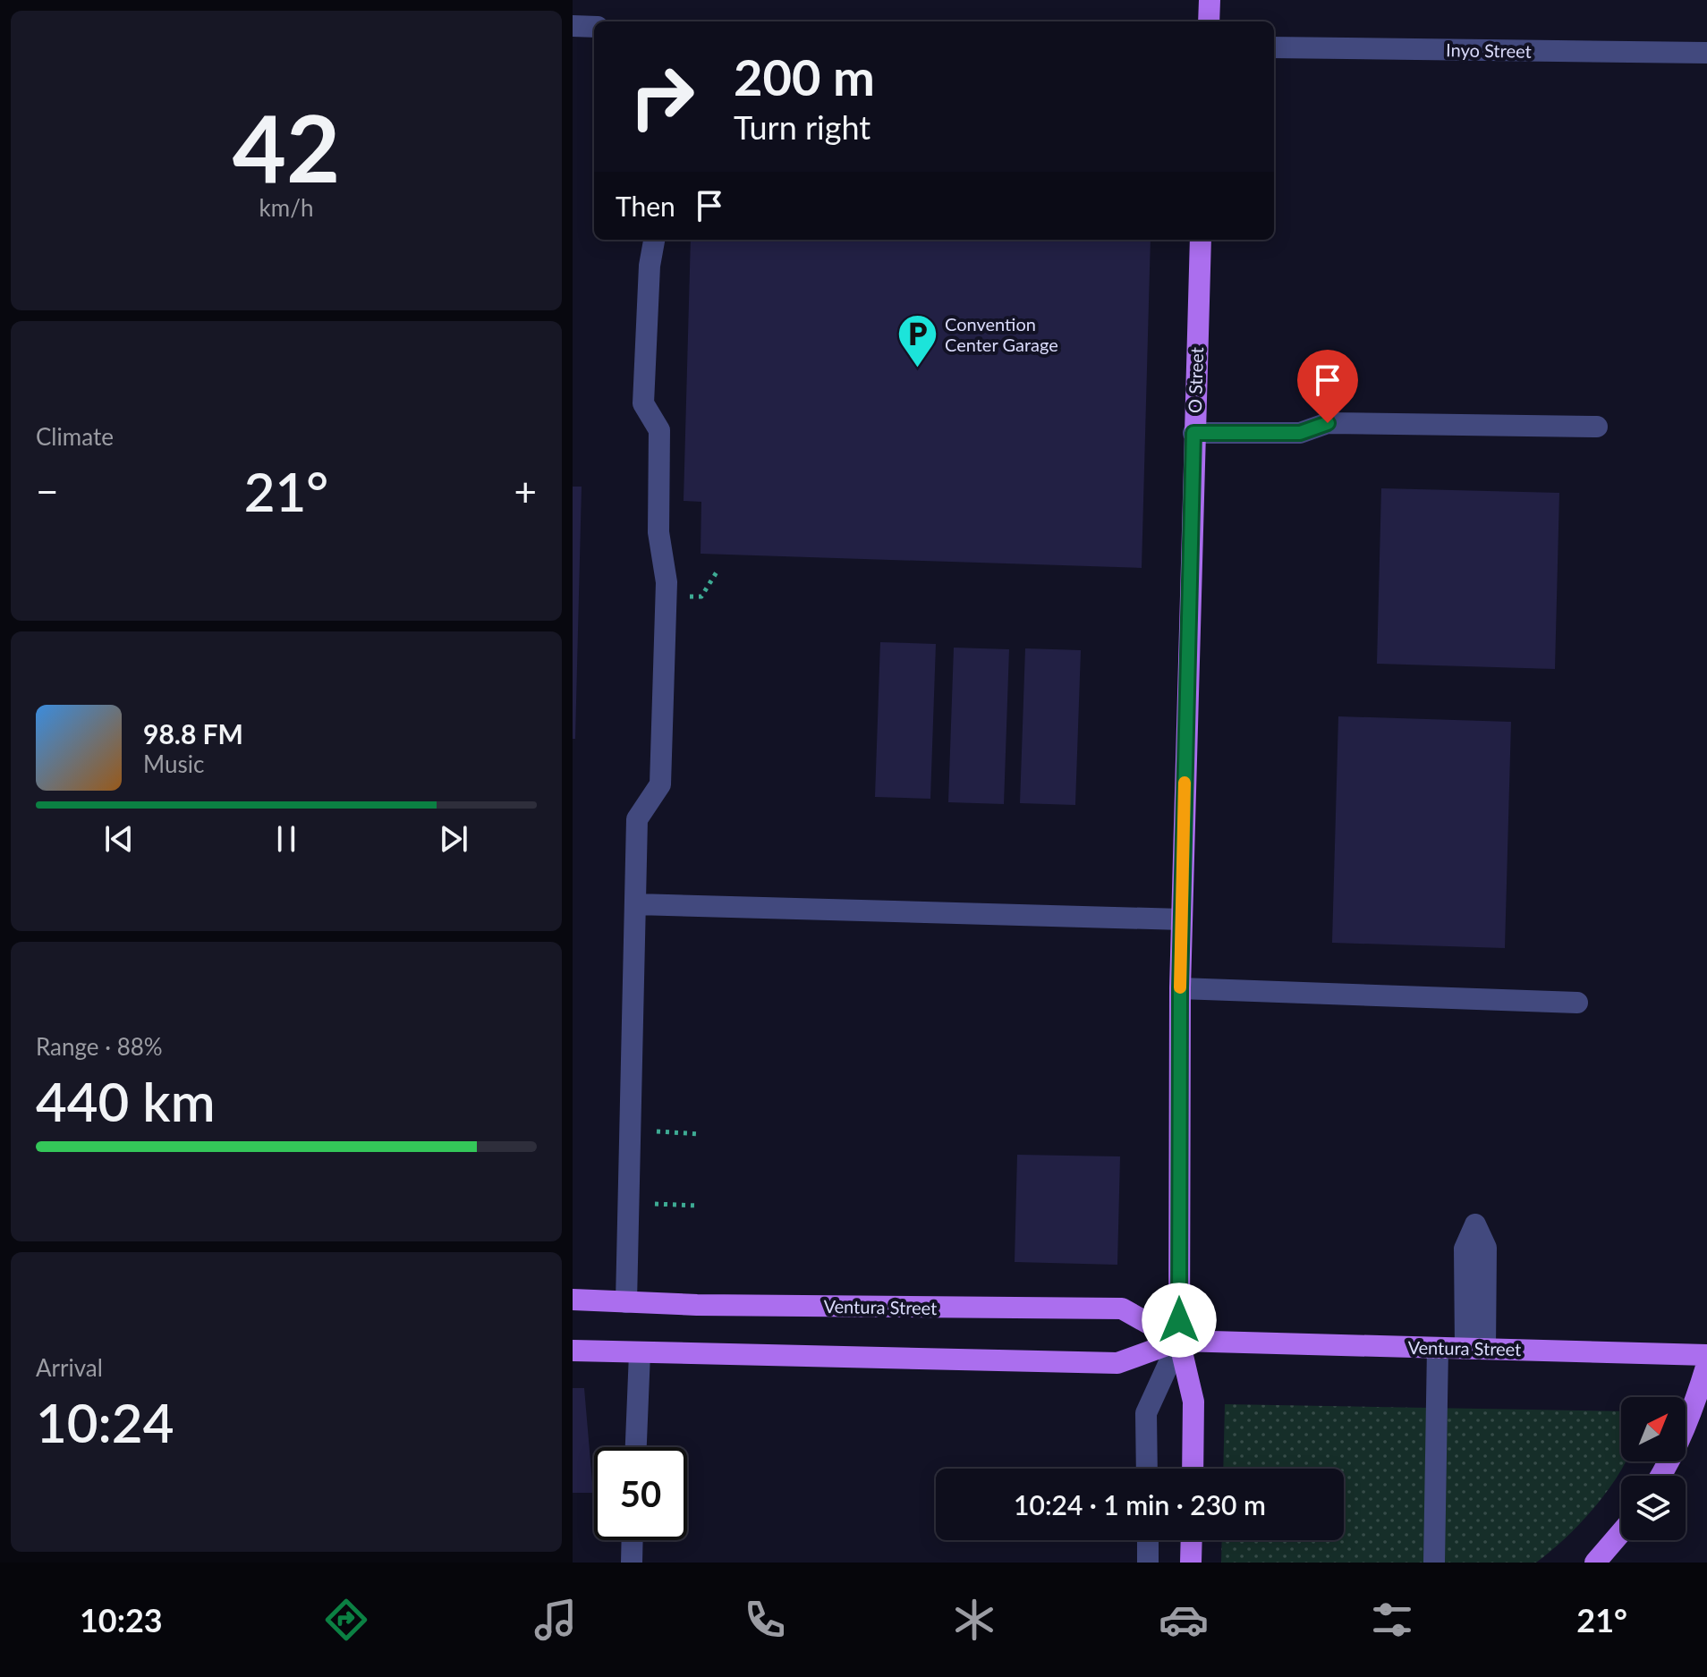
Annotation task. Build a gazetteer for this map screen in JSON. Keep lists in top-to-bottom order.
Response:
{
  "streets": {
    "main road": ["O Street", "Ventura Street"],
    "street": ["Inyo Street"]
  },
  "crossings": [
    ["O Street", "Ventura Street"]
  ],
  "places": {
    "parking": ["Convention Center Garage"]
  },
  "north": "top right",
  "page": {
    "tile": [
      ["42", "km/h"],
      "Climate",
      ["Range · 88%", "440 km"],
      ["Arrival", "10:24"]
    ],
    "turn": ["200 m", "Turn right"],
    "then": "Then",
    "heat": ["−", "21°", "+"],
    "song": ["98.8 FM", "Music"],
    "limit": "50",
    "trip": "10:24 · 1 min · 230 m",
    "tabs": ["10:23", "21°"]
  }
}
